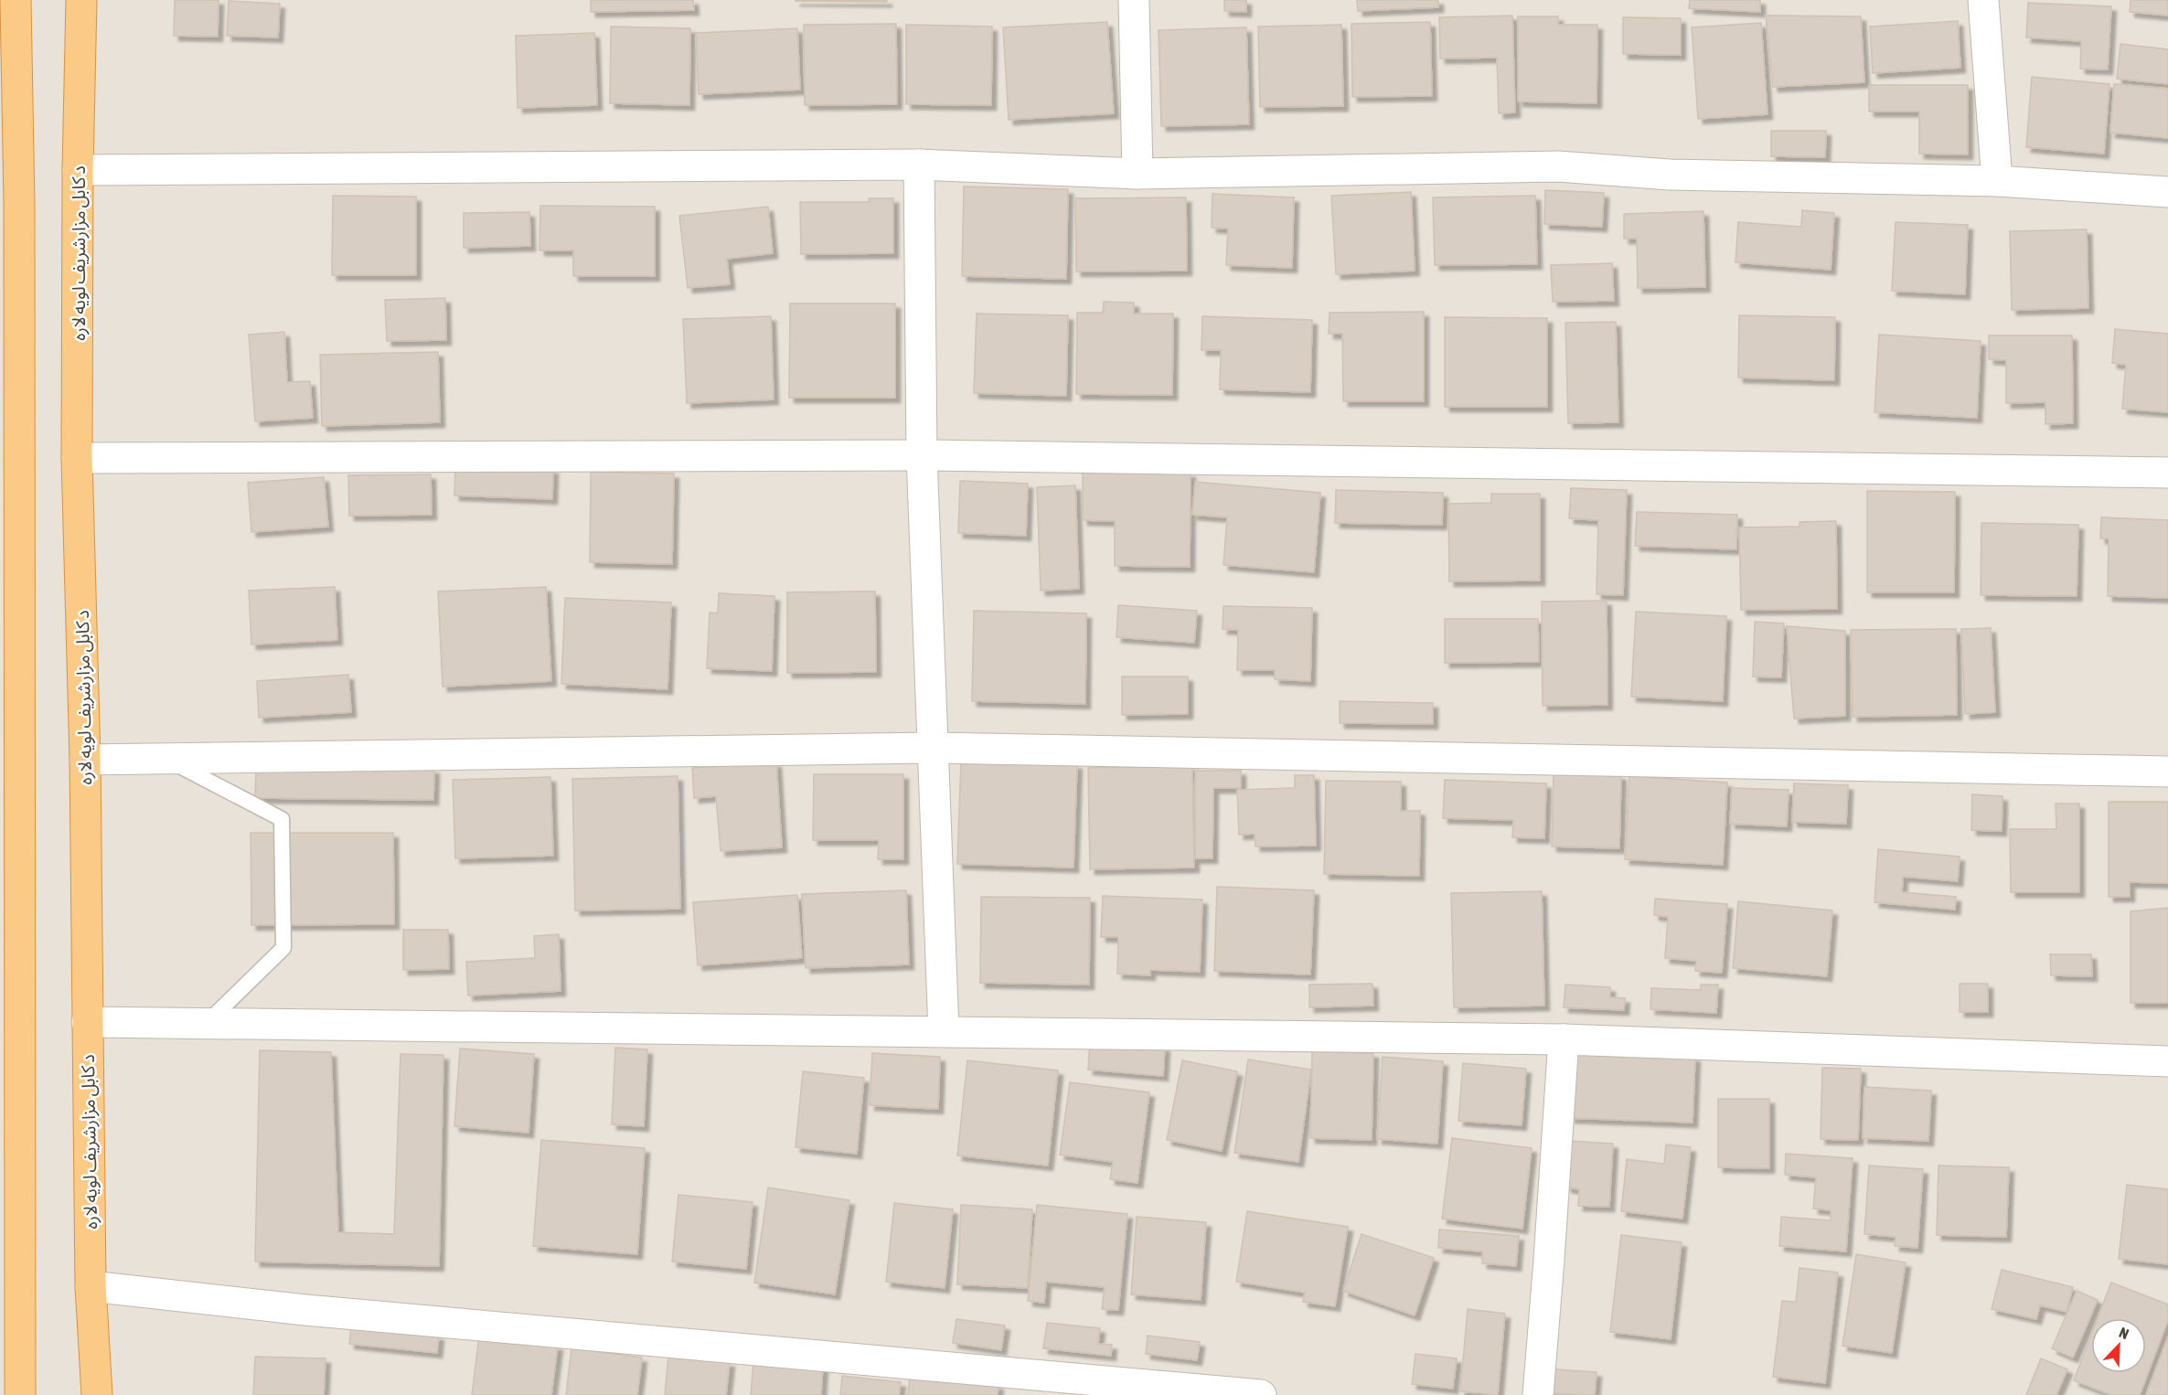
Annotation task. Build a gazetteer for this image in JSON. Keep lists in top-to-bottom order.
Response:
{
  "streets": {
    "highway": ["د کابل مزارشریف لویه لاره"]
  },
  "north": "top right"
}
